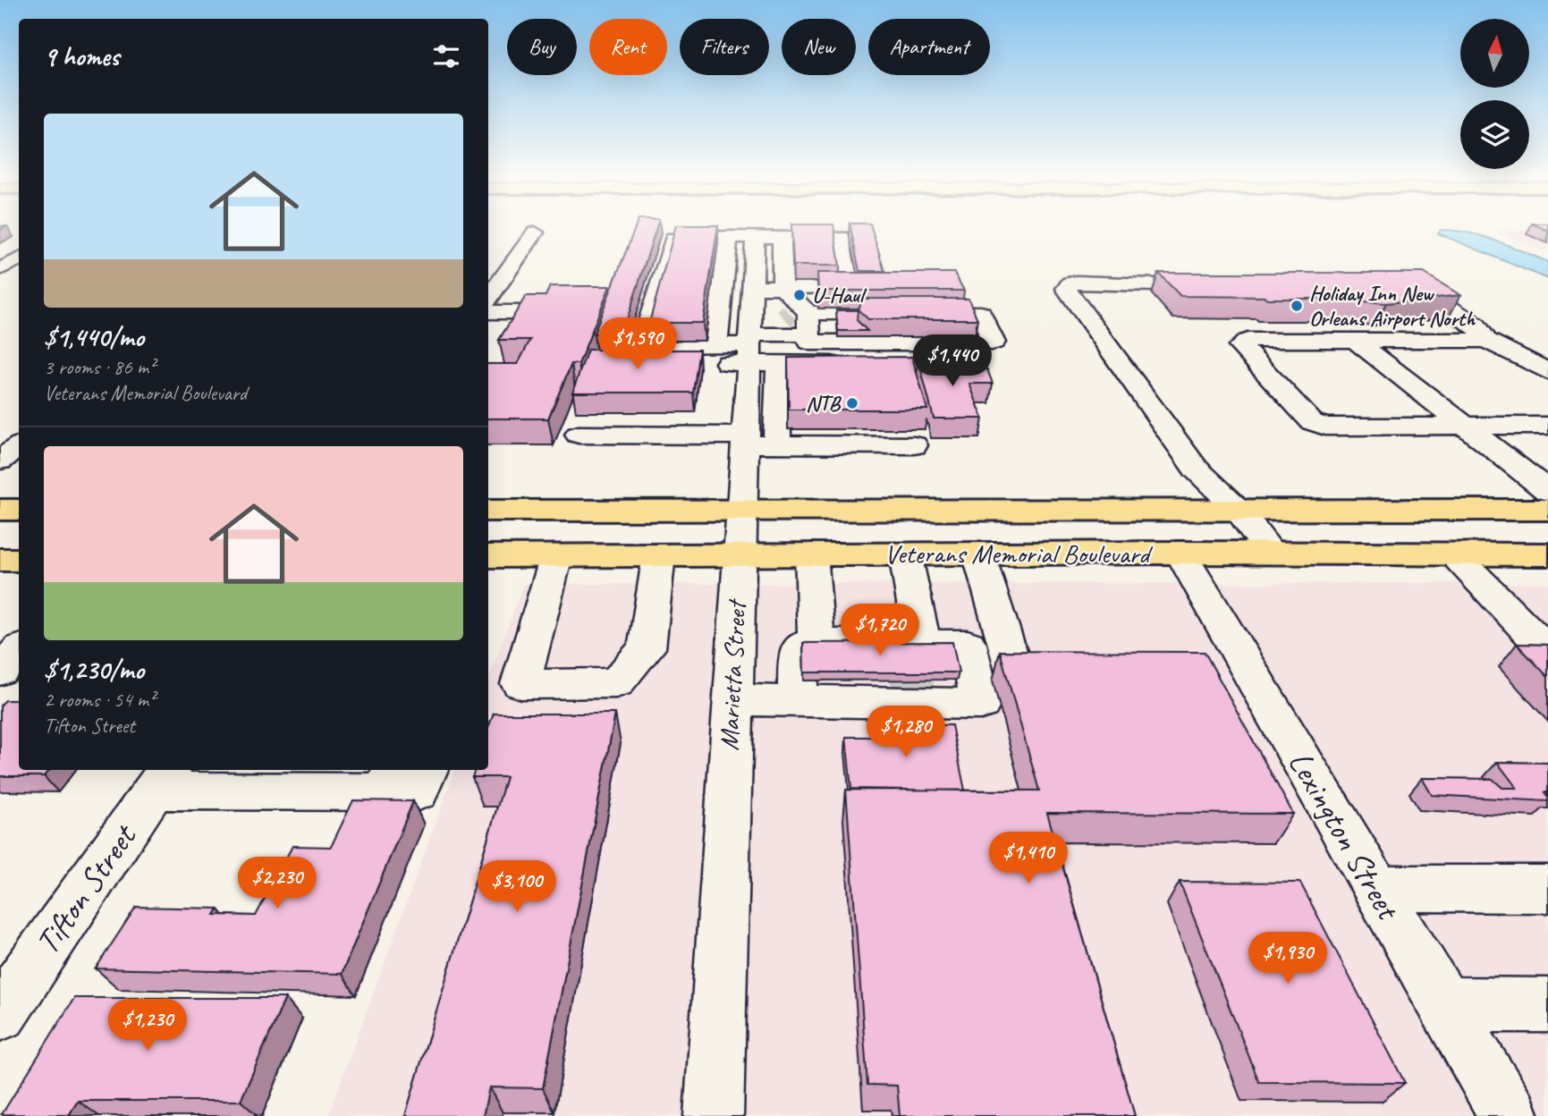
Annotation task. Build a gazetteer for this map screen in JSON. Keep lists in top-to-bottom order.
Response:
{
  "streets": {
    "main road": ["Veterans Memorial Boulevard"],
    "street": ["Marietta Street", "Lexington Street", "Tifton Street"]
  },
  "crossings": [
    ["Veterans Memorial Boulevard", "Marietta Street"],
    ["Veterans Memorial Boulevard", "Lexington Street"]
  ],
  "places": ["U-Haul", "Holiday Inn New Orleans Airport North", "NTB"],
  "north": "top",
  "page": {
    "chip": [
      "Buy",
      "Rent",
      "Filters",
      "New",
      "Apartment"
    ],
    "heading": "9 homes",
    "list": [
      {
        "name": "$1,440/mo",
        "note": "3 rooms · 86 m² · Veterans Memorial Boulevard"
      },
      {
        "name": "$1,230/mo",
        "note": "2 rooms · 54 m² · Tifton Street"
      }
    ],
    "price": [
      "$1,590",
      "$1,440",
      "$1,720",
      "$1,280",
      "$1,410",
      "$2,230",
      "$3,100",
      "$1,930",
      "$1,230"
    ]
  }
}
